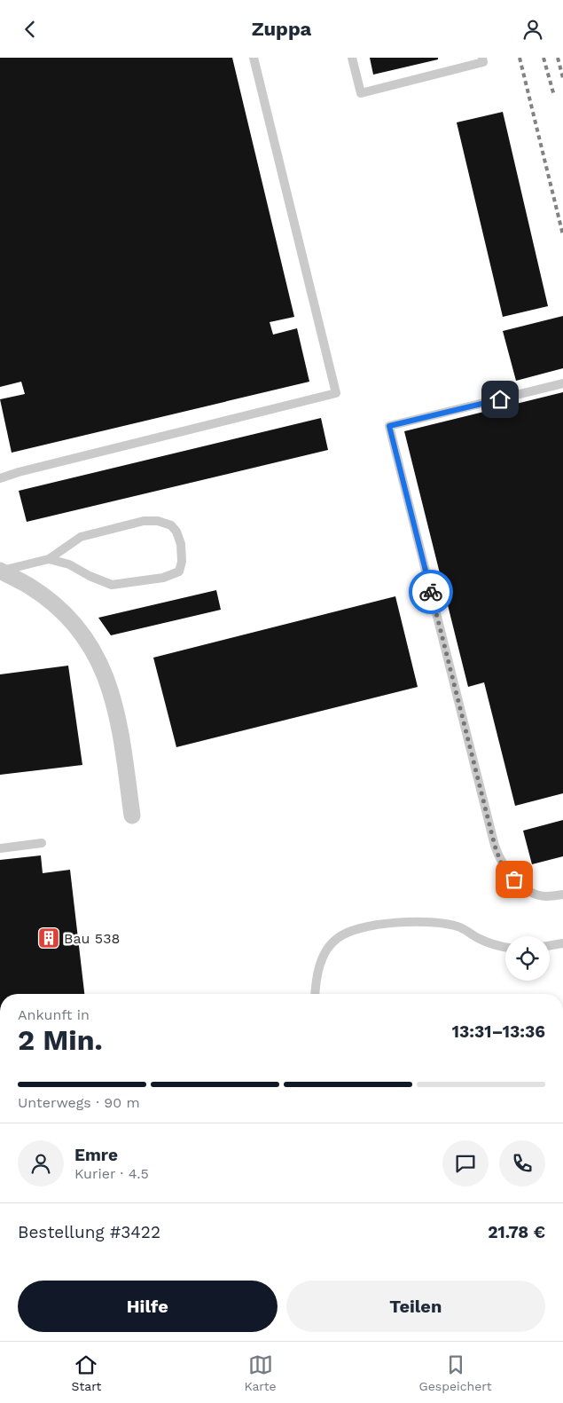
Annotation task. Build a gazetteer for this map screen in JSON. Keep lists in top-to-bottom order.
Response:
{
  "places": {
    "building": ["Bau 538"]
  },
  "page": {
    "header": "Zuppa",
    "heading": ["2 Min.", "Ankunft in", "13:31–13:36"],
    "panel": [
      "Emre",
      "Kurier · 4.5",
      "Bestellung #3422",
      "21.78 €"
    ],
    "bar": "Unterwegs · 90 m",
    "buttons": ["Hilfe", "Teilen"],
    "tabs": ["Start", "Karte", "Gespeichert"]
  }
}
